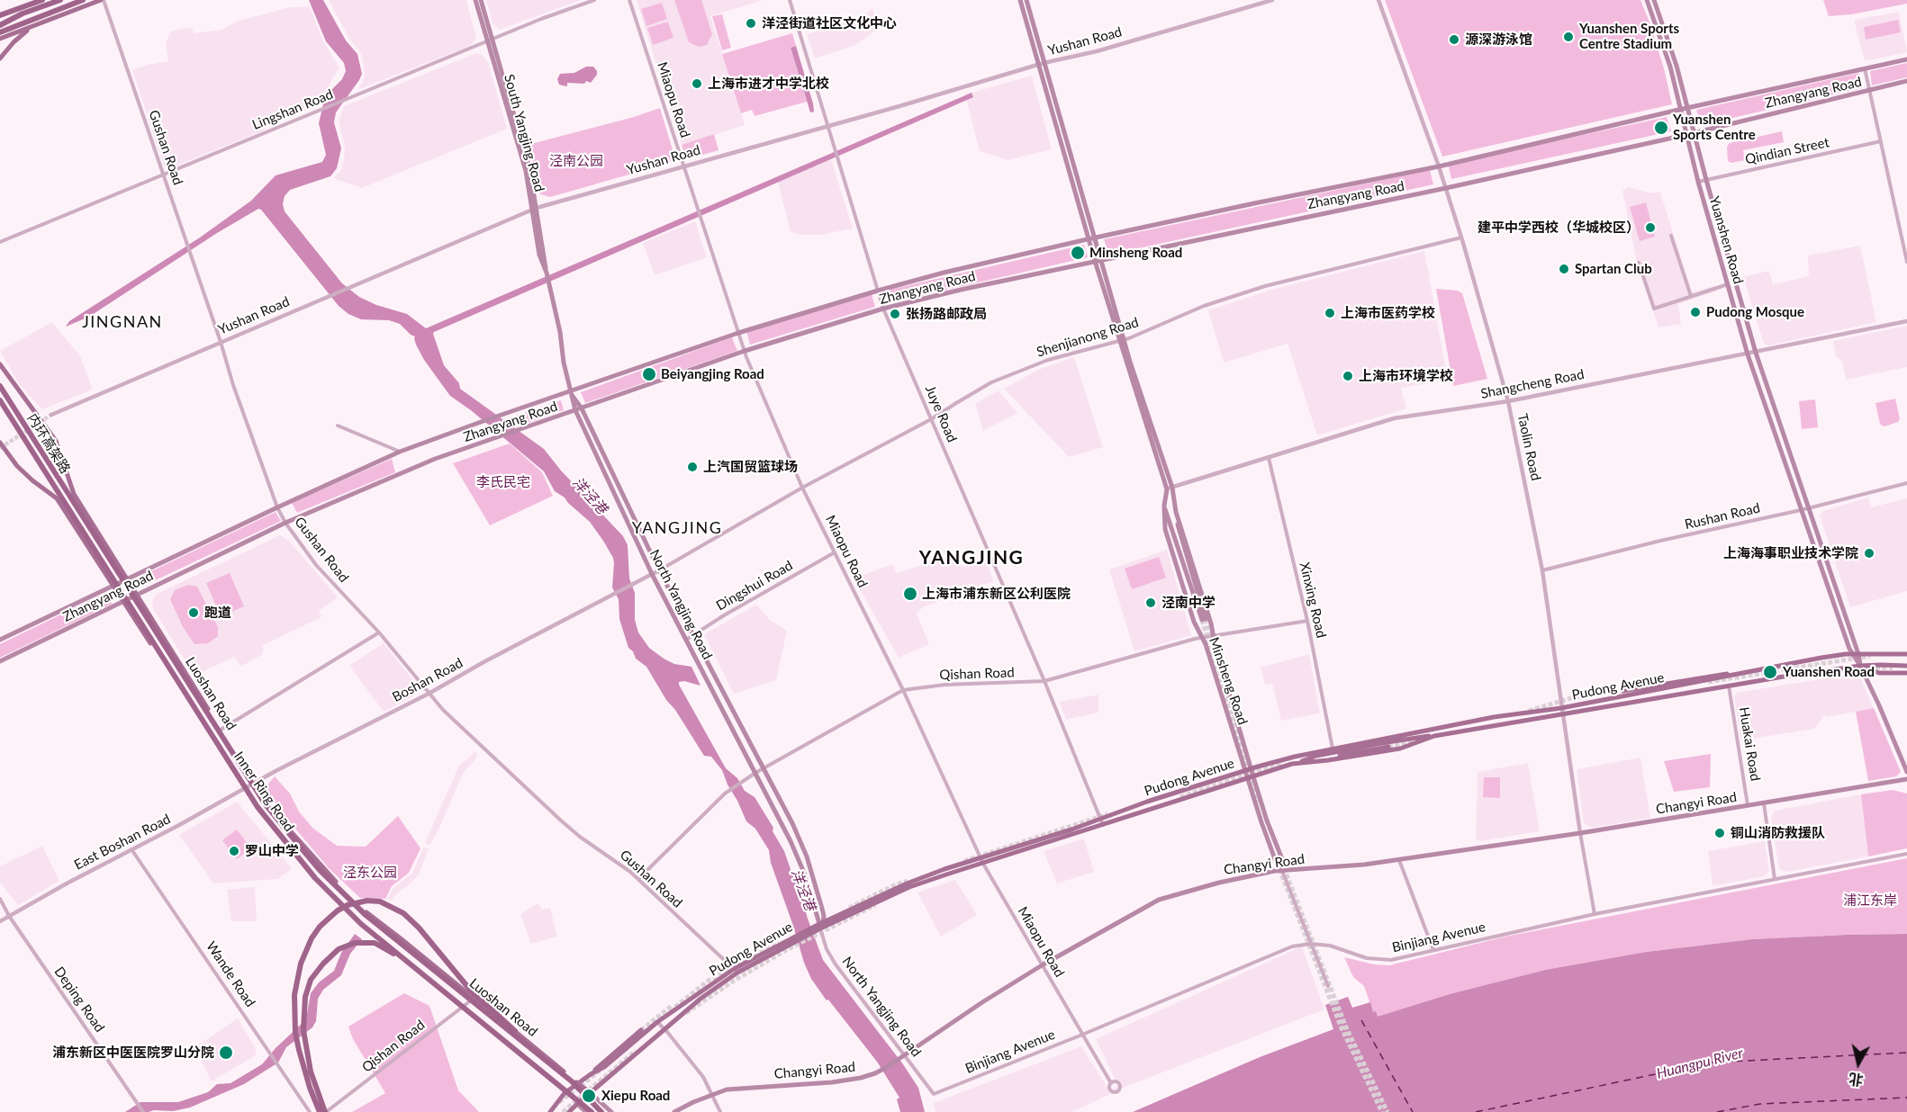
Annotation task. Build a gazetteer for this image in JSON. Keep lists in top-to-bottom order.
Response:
{
  "streets": {
    "highway": ["内环高架路", "Inner Ring Road"],
    "main road": [
      "Zhangyang Road",
      "South Yangjing Road",
      "Yuanshen Road",
      "North Yangjing Road",
      "Minsheng Road",
      "Pudong Avenue",
      "Luoshan Road",
      "Changyi Road"
    ],
    "street": [
      "Yushan Road",
      "Miaopu Road",
      "Lingshan Road",
      "Gushan Road",
      "Qindian Street",
      "Shenjianong Road",
      "Shangcheng Road",
      "Juye Road",
      "Taolin Road",
      "Rushan Road",
      "Dingshui Road",
      "Xinxing Road",
      "Qishan Road",
      "Boshan Road",
      "Huakai Road",
      "East Boshan Road",
      "Binjiang Avenue",
      "Wande Road",
      "Deping Road"
    ]
  },
  "crossings": [
    ["Yushan Road", "Miaopu Road"],
    ["Yushan Road", "South Yangjing Road"],
    ["Yushan Road", "Gushan Road"],
    ["Yushan Road", "Juye Road"],
    ["Yushan Road", "Minsheng Road"],
    ["Zhangyang Road", "Miaopu Road"],
    ["Zhangyang Road", "South Yangjing Road"],
    ["Zhangyang Road", "Gushan Road"],
    ["Zhangyang Road", "Yuanshen Road"],
    ["Zhangyang Road", "Juye Road"],
    ["Zhangyang Road", "Taolin Road"],
    ["Zhangyang Road", "North Yangjing Road"],
    ["Zhangyang Road", "Minsheng Road"],
    ["Zhangyang Road", "Luoshan Road"],
    ["Miaopu Road", "Shenjianong Road"],
    ["Miaopu Road", "Dingshui Road"],
    ["Miaopu Road", "Qishan Road"],
    ["Miaopu Road", "Pudong Avenue"],
    ["Miaopu Road", "Changyi Road"],
    ["Miaopu Road", "Binjiang Avenue"],
    ["Lingshan Road", "South Yangjing Road"],
    ["Lingshan Road", "Gushan Road"],
    ["South Yangjing Road", "North Yangjing Road"],
    ["Gushan Road", "Qishan Road"],
    ["Gushan Road", "Boshan Road"],
    ["Gushan Road", "Pudong Avenue"],
    ["Qindian Street", "Yuanshen Road"],
    ["Yuanshen Road", "Shangcheng Road"],
    ["Yuanshen Road", "Rushan Road"],
    ["Yuanshen Road", "Pudong Avenue"],
    ["Shenjianong Road", "Juye Road"],
    ["Shenjianong Road", "Taolin Road"],
    ["Shenjianong Road", "North Yangjing Road"],
    ["Shenjianong Road", "Boshan Road"],
    ["Shenjianong Road", "Minsheng Road"],
    ["Shangcheng Road", "Taolin Road"],
    ["Shangcheng Road", "Xinxing Road"],
    ["Shangcheng Road", "Minsheng Road"],
    ["Juye Road", "Qishan Road"],
    ["Juye Road", "Pudong Avenue"],
    ["内环高架路", "Inner Ring Road"],
    ["Taolin Road", "Rushan Road"],
    ["Taolin Road", "Pudong Avenue"],
    ["Taolin Road", "Changyi Road"],
    ["Taolin Road", "Binjiang Avenue"],
    ["Dingshui Road", "North Yangjing Road"],
    ["Xinxing Road", "Pudong Avenue"],
    ["North Yangjing Road", "Qishan Road"],
    ["North Yangjing Road", "Boshan Road"],
    ["North Yangjing Road", "Pudong Avenue"],
    ["North Yangjing Road", "Binjiang Avenue"],
    ["Qishan Road", "Minsheng Road"],
    ["Qishan Road", "Luoshan Road"],
    ["Boshan Road", "Luoshan Road"],
    ["Boshan Road", "East Boshan Road"],
    ["Minsheng Road", "Pudong Avenue"],
    ["Minsheng Road", "Changyi Road"],
    ["Minsheng Road", "Binjiang Avenue"],
    ["Pudong Avenue", "Luoshan Road"],
    ["Pudong Avenue", "Huakai Road"],
    ["Pudong Avenue", "Inner Ring Road"],
    ["Luoshan Road", "Inner Ring Road"],
    ["Luoshan Road", "East Boshan Road"],
    ["Huakai Road", "Changyi Road"],
    ["East Boshan Road", "Wande Road"],
    ["East Boshan Road", "Deping Road"]
  ],
  "districts": ["JINGNAN", "YANGJING", "YANGJING"],
  "water": ["洋泾港", "Huangpu River"],
  "parks": [
    "泾南公园",
    "李氏民宅",
    "泾东公园",
    "浦江东岸"
  ],
  "places": [
    "洋泾街道社区文化中心",
    "Yuanshen Sports Centre Stadium",
    "源深游泳馆",
    "上海市进才中学北校",
    "Yuanshen Sports Centre",
    "建平中学西校（华城校区）",
    "Minsheng Road",
    "Spartan Club",
    "Pudong Mosque",
    "上海市医药学校",
    "张扬路邮政局",
    "Beiyangjing Road",
    "上海市环境学校",
    "上汽国贸篮球场",
    "上海海事职业技术学院",
    "上海市浦东新区公利医院",
    "泾南中学",
    "跑道",
    "Yuanshen Road",
    "铜山消防救援队",
    "罗山中学",
    "浦东新区中医医院罗山分院",
    "Xiepu Road"
  ],
  "north": "bottom"
}
